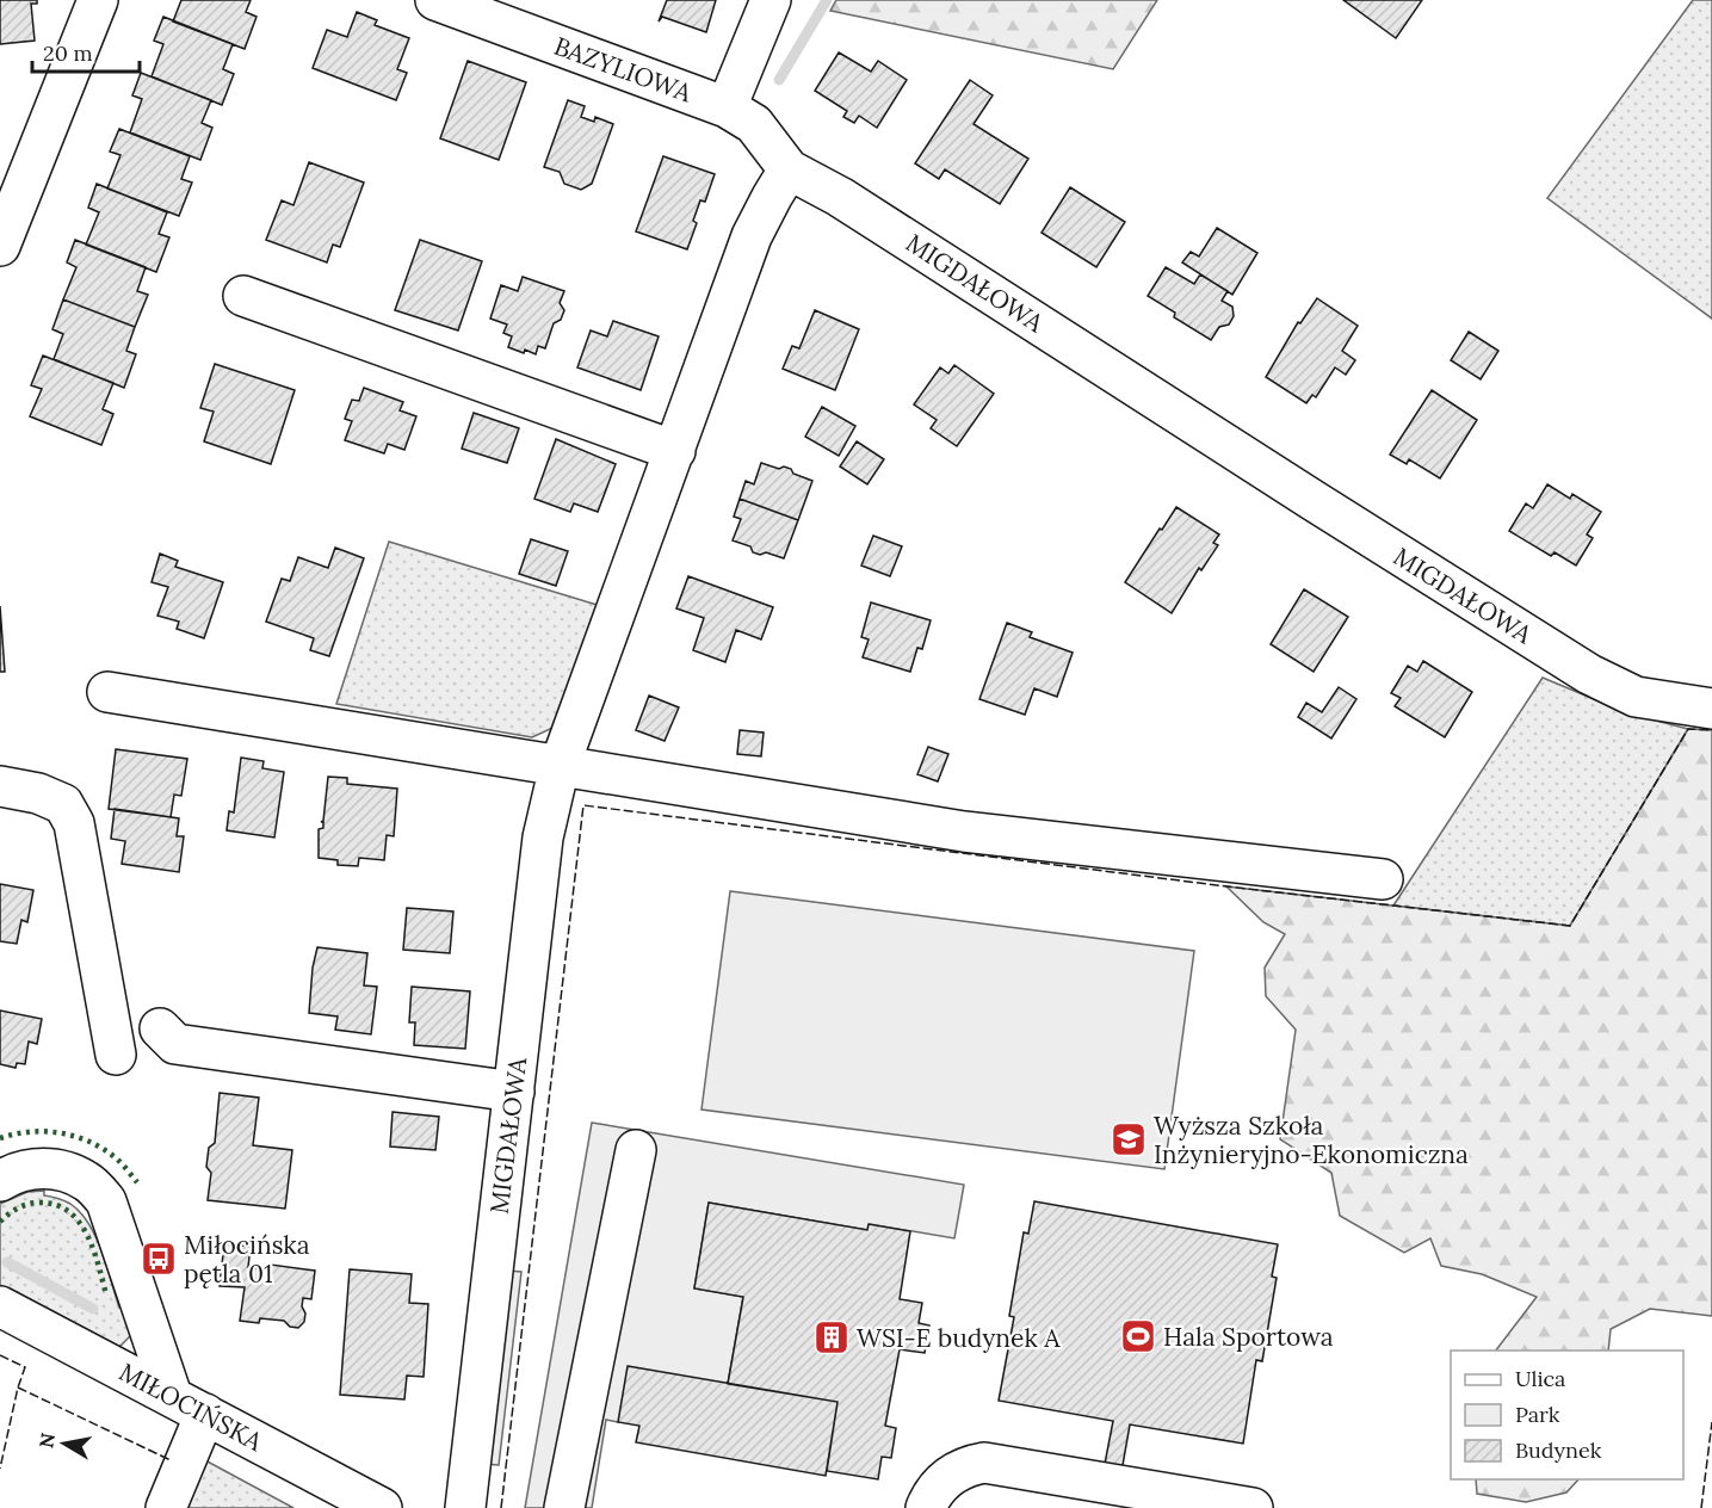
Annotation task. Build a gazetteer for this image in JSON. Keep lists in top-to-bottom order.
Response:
{
  "streets": {
    "street": ["BAZYLIOWA", "MIGDAŁOWA", "MIŁOCIŃSKA"]
  },
  "crossings": [
    ["BAZYLIOWA", "MIGDAŁOWA"]
  ],
  "places": {
    "school or university": ["Wyższa Szkoła Inżynieryjno-Ekonomiczna"],
    "bus stop": ["Miłocińska pętla 01"],
    "sports": ["Hala Sportowa"],
    "building": ["WSI-E budynek A"]
  },
  "legend": ["Ulica", "Park", "Budynek"],
  "scale_bar": "20 m",
  "north": "left"
}
